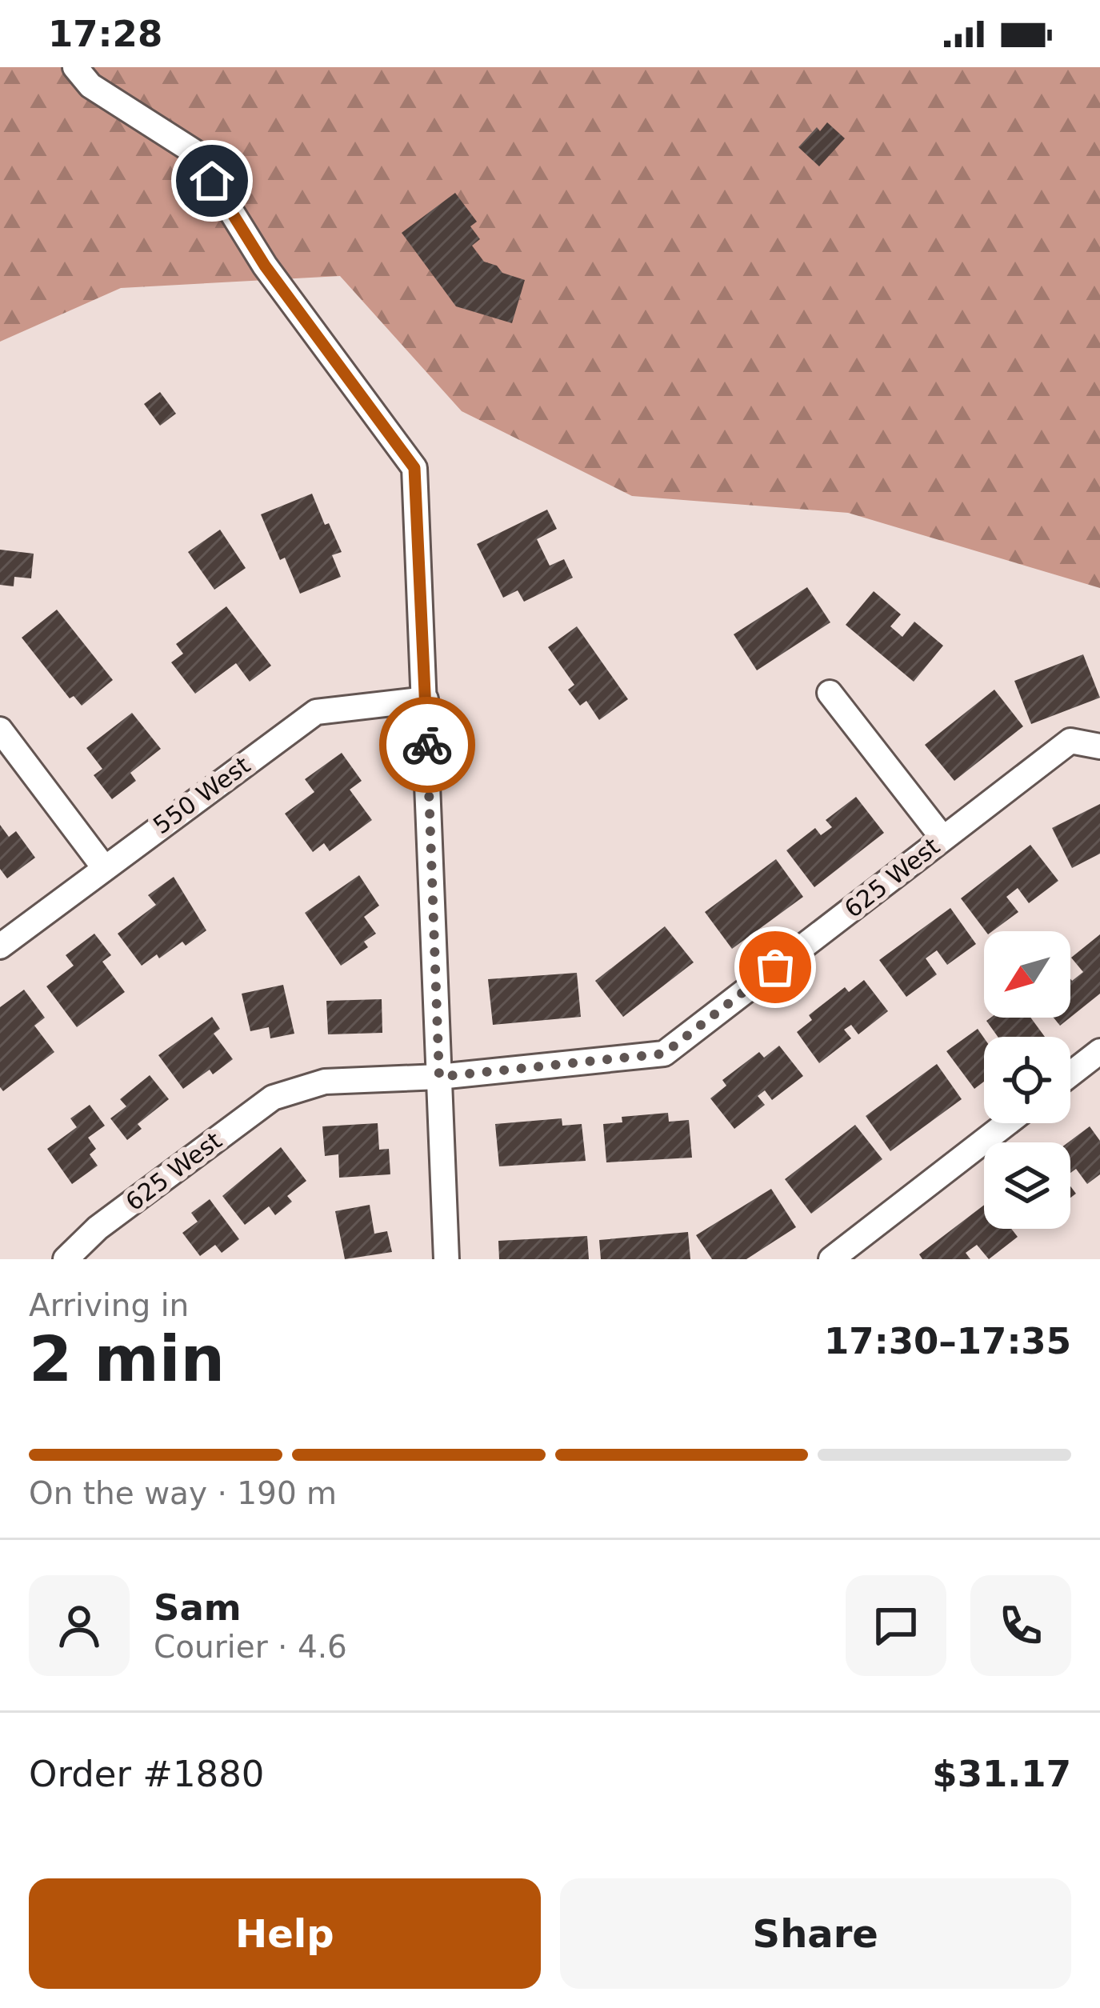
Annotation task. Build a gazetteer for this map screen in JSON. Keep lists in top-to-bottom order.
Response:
{
  "streets": {
    "street": ["550 West", "625 West"]
  },
  "north": "bottom left",
  "page": {
    "status": "17:28",
    "heading": ["2 min", "Arriving in", "17:30–17:35"],
    "panel": [
      "Sam",
      "Courier · 4.6",
      "Order #1880",
      "$31.17"
    ],
    "bar": "On the way · 190 m",
    "buttons": ["Help", "Share"]
  }
}
